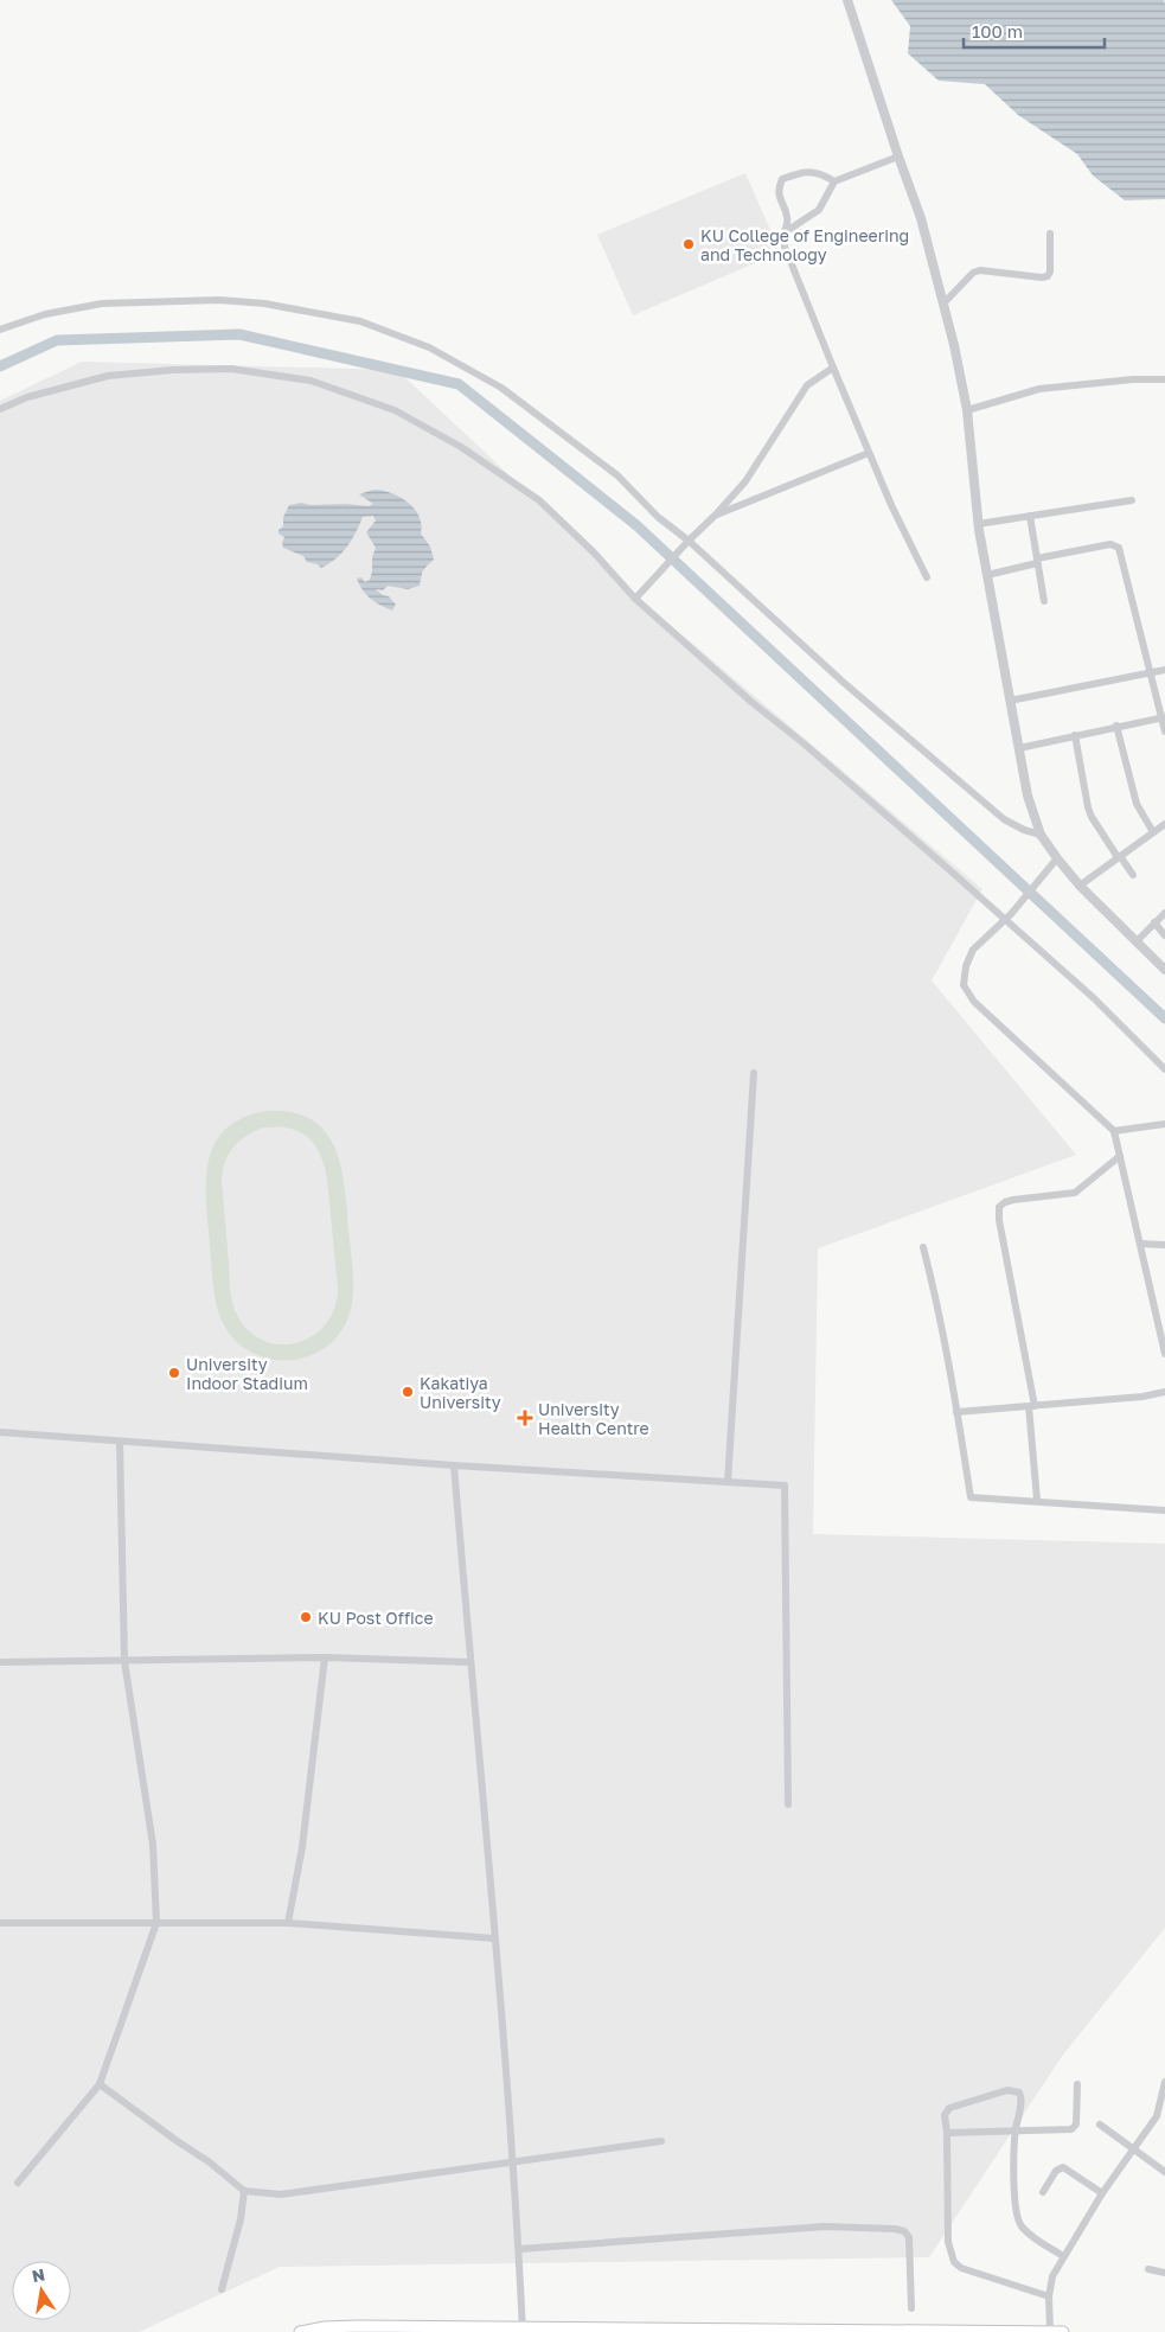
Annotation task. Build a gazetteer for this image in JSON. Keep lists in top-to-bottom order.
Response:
{
  "places": {
    "other": [
      "KU College of Engineering and Technology",
      "University Indoor Stadium",
      "Kakatiya University",
      "KU Post Office"
    ],
    "health": ["University Health Centre"]
  },
  "scale_bar": "100 m",
  "north": "top"
}
